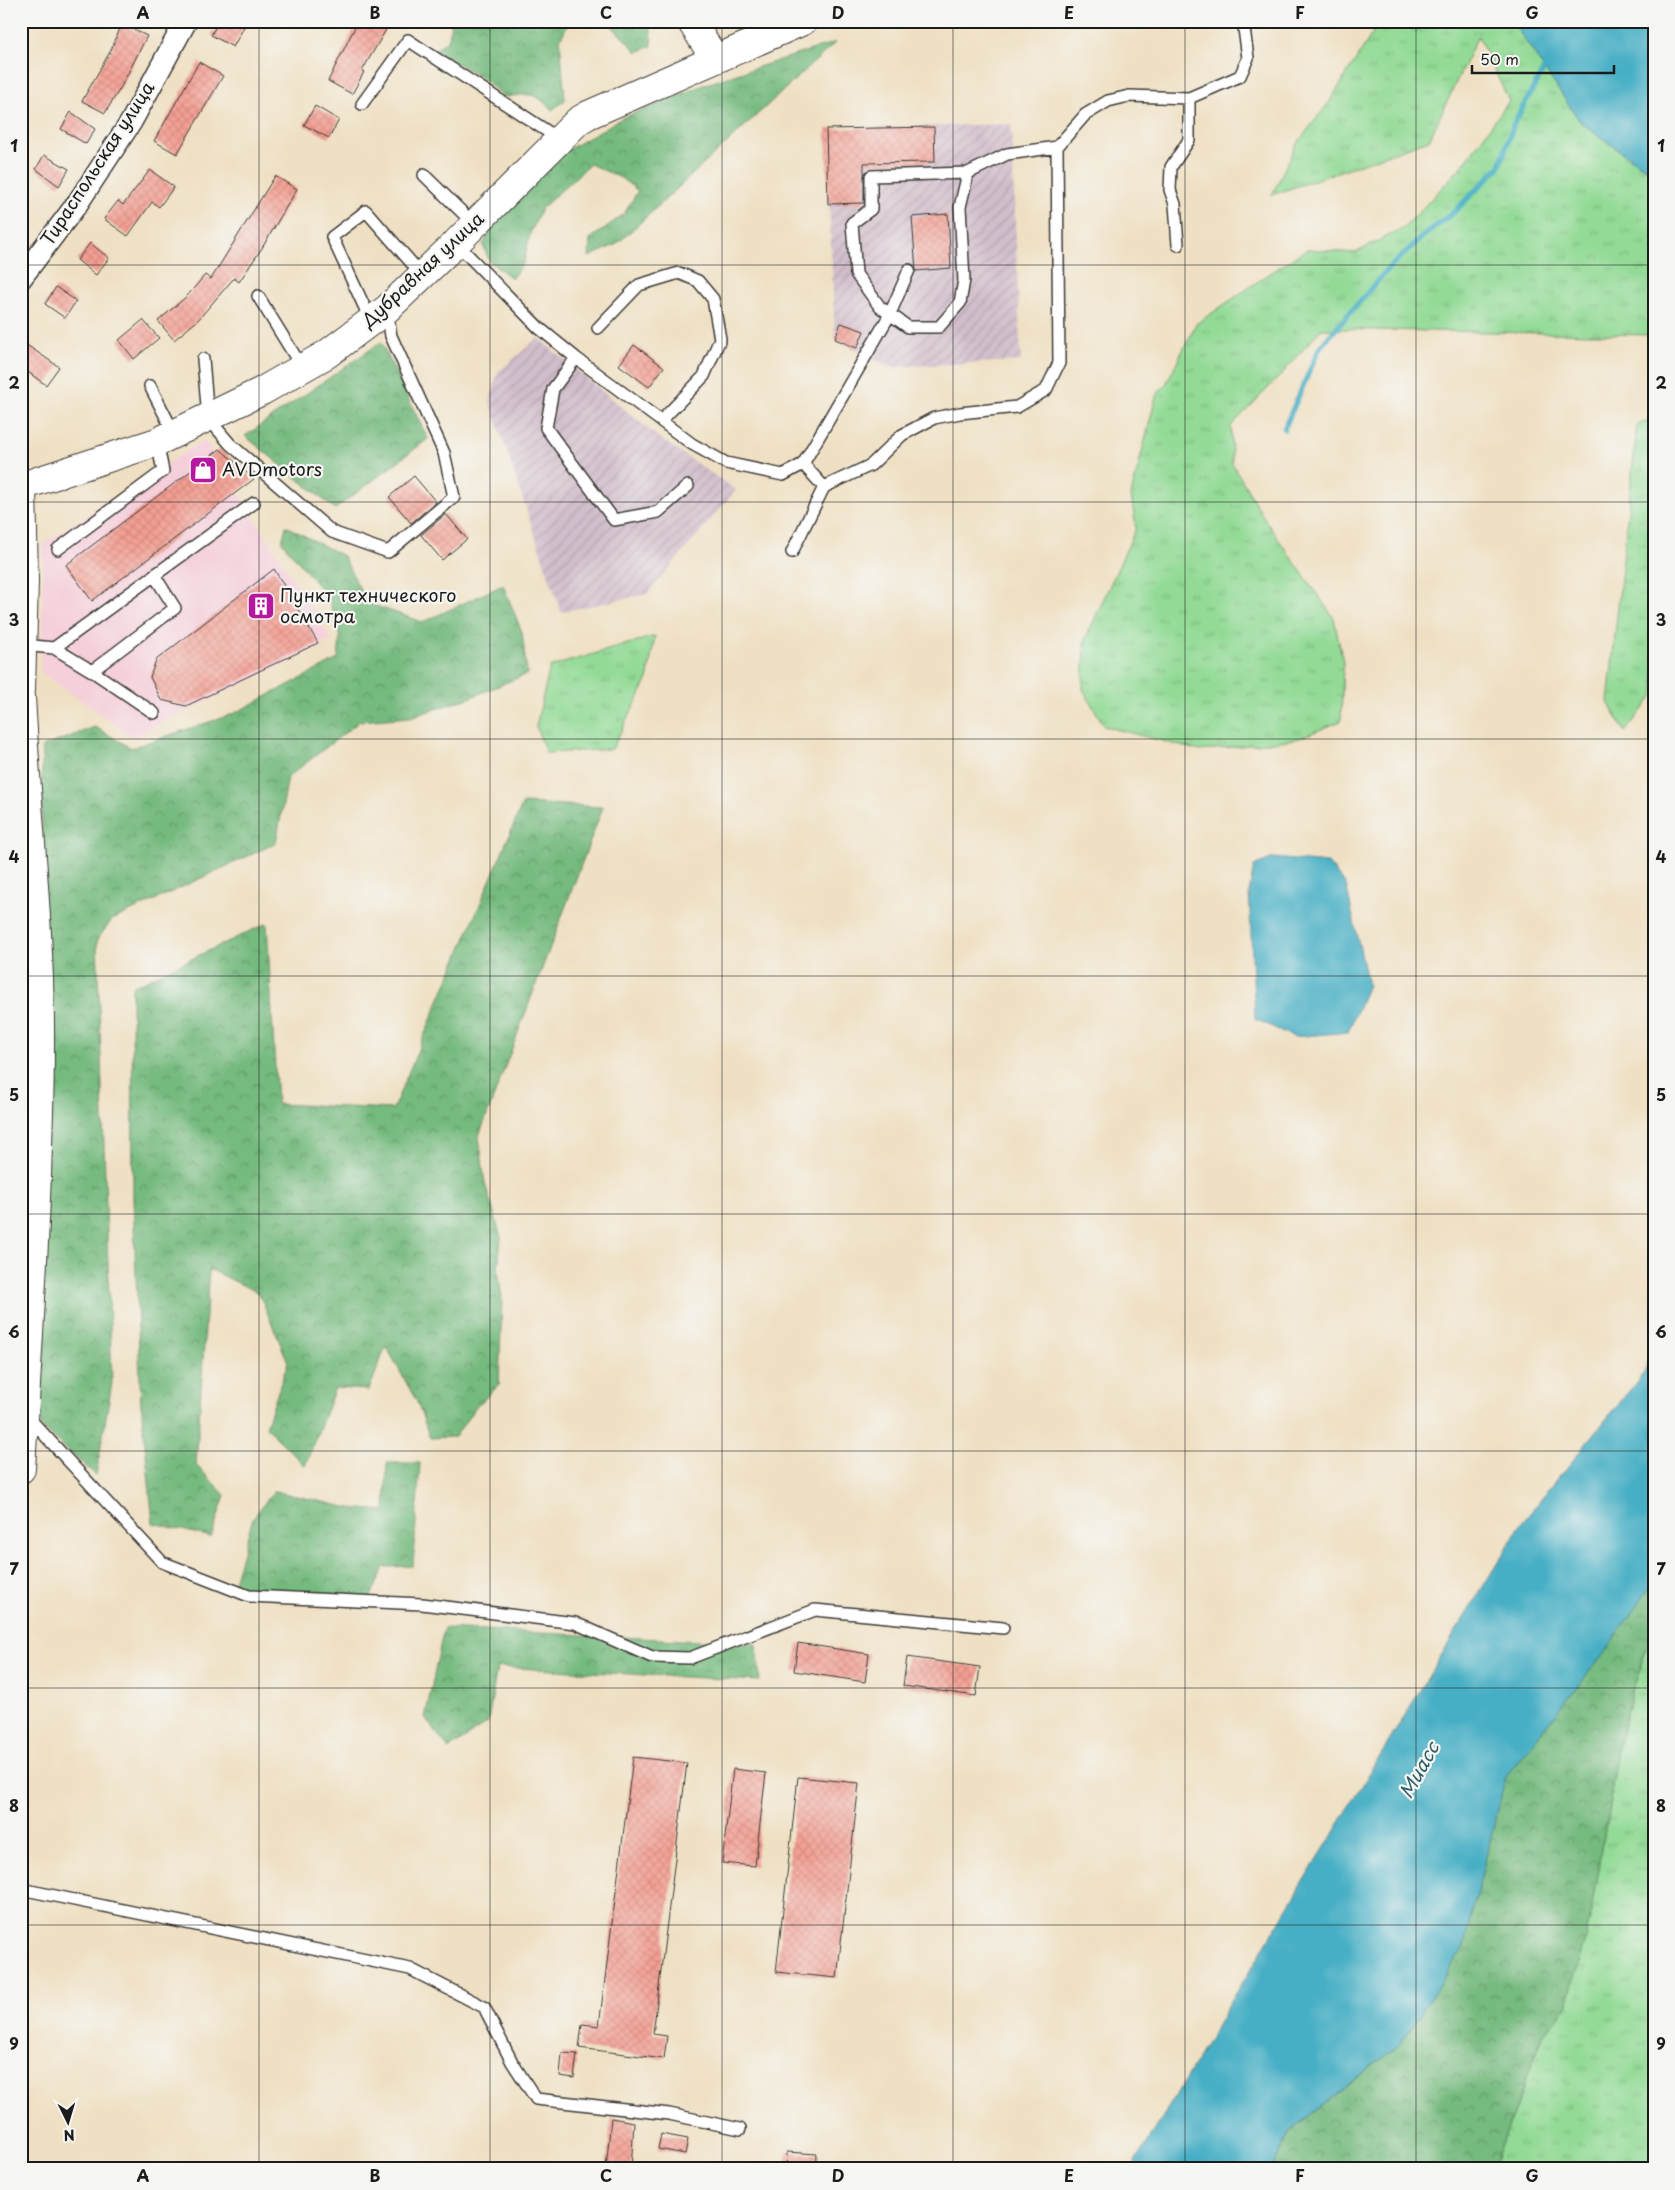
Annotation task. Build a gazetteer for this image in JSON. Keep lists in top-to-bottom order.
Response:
{
  "streets": {
    "main road": ["Дубравная улица"],
    "street": ["Тираспольская улица"]
  },
  "water": ["Миасс"],
  "places": {
    "shop": ["AVDmotors"],
    "building": ["Пункт технического осмотра"]
  },
  "scale_bar": "50 m",
  "north": "bottom",
  "grid": {
    "columns": [
      "A",
      "B",
      "C",
      "D",
      "E",
      "F",
      "G"
    ],
    "rows": [
      "1",
      "2",
      "3",
      "4",
      "5",
      "6",
      "7",
      "8",
      "9"
    ]
  }
}
